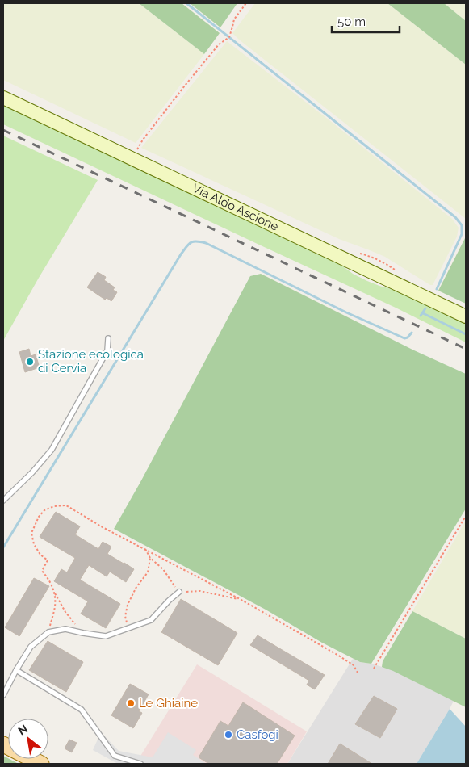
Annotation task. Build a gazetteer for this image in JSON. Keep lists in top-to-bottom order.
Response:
{
  "streets": {
    "street": ["Via Aldo Ascione"]
  },
  "places": ["Stazione ecologica di Cervia", "Le Ghiaine", "Casfogi"],
  "scale_bar": "50 m",
  "north": "top left"
}
